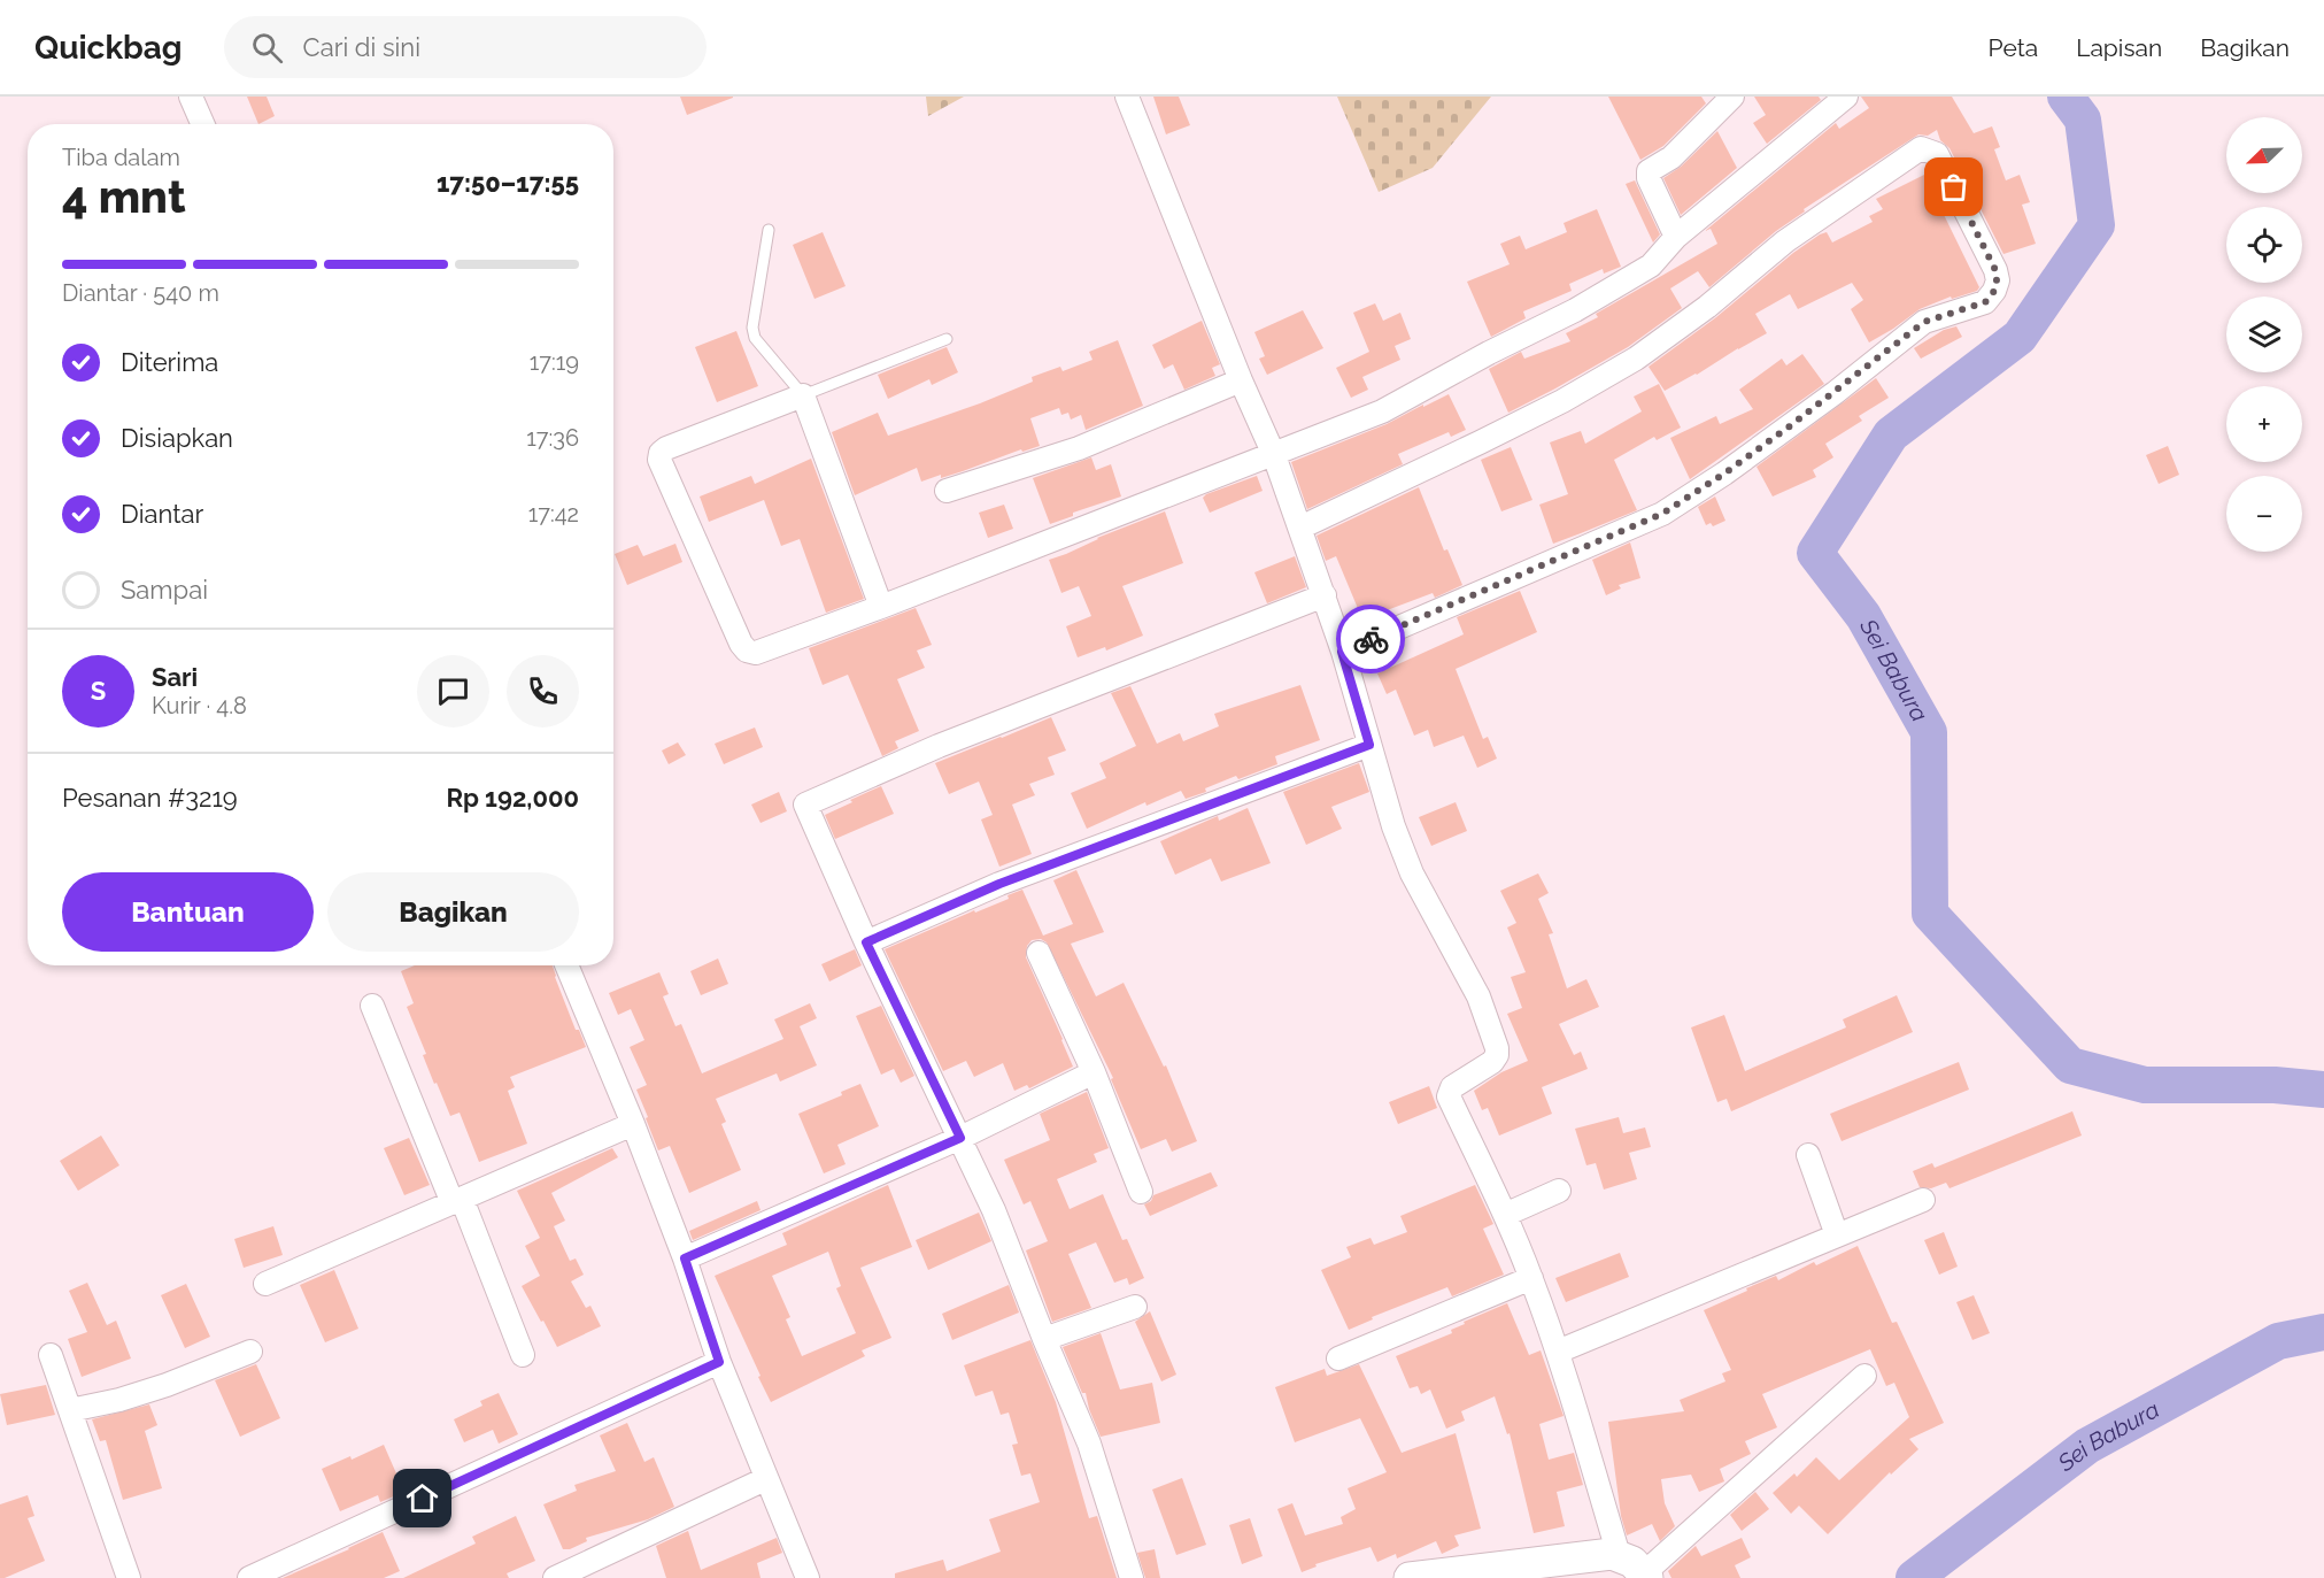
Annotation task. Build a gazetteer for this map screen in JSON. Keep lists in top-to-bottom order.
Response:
{
  "water": ["Sei Babura"],
  "north": "bottom left",
  "page": {
    "header": "Quickbag",
    "search": "Cari di sini",
    "nav": ["Peta", "Lapisan", "Bagikan"],
    "map_buttons": ["+", "−"],
    "heading": ["4 mnt", "Tiba dalam", "17:50–17:55"],
    "panel": [
      "Sari",
      "Kurir · 4.8",
      "Pesanan #3219",
      "Rp 192,000"
    ],
    "bar": "Diantar · 540 m",
    "list": [
      ["Diterima", "17:19"],
      ["Disiapkan", "17:36"],
      ["Diantar", "17:42"],
      "Sampai"
    ],
    "round": "S",
    "buttons": ["Bantuan", "Bagikan"]
  }
}
